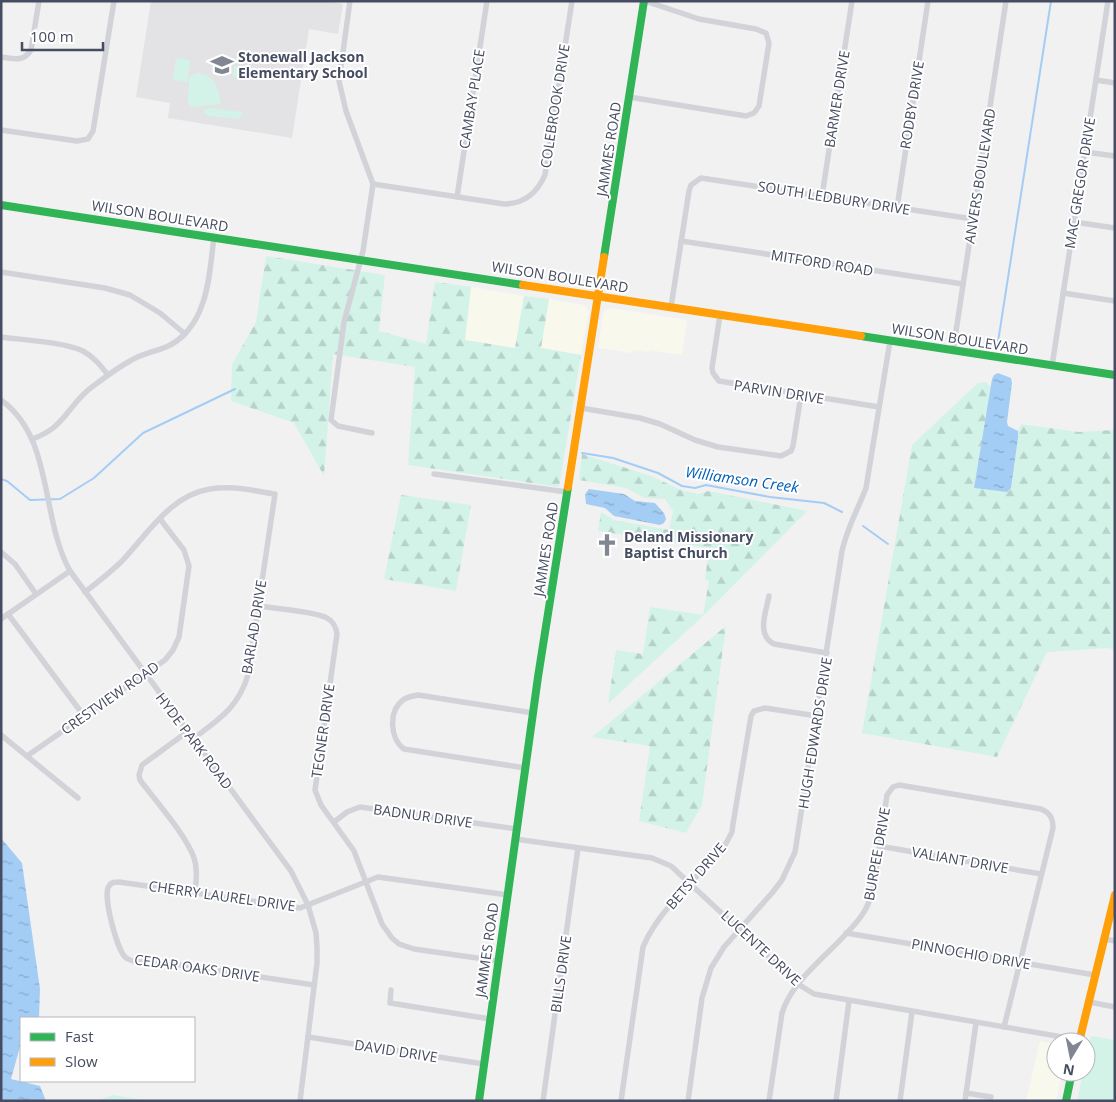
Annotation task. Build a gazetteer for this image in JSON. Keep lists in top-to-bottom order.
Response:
{
  "streets": {
    "main road": ["JAMMES ROAD", "WILSON BOULEVARD"],
    "street": [
      "CAMBAY PLACE",
      "BARMER DRIVE",
      "RODBY DRIVE",
      "COLEBROOK DRIVE",
      "ANVERS BOULEVARD",
      "MAC GREGOR DRIVE",
      "SOUTH LEDBURY DRIVE",
      "MITFORD ROAD",
      "PARVIN DRIVE",
      "BARLAD DRIVE",
      "CRESTVIEW ROAD",
      "TEGNER DRIVE",
      "HUGH EDWARDS DRIVE",
      "HYDE PARK ROAD",
      "BADNUR DRIVE",
      "BURPEE DRIVE",
      "VALIANT DRIVE",
      "BETSY DRIVE",
      "CHERRY LAUREL DRIVE",
      "LUCENTE DRIVE",
      "PINNOCHIO DRIVE",
      "CEDAR OAKS DRIVE",
      "BILLS DRIVE",
      "DAVID DRIVE"
    ]
  },
  "crossings": [
    ["CAMBAY PLACE", "COLEBROOK DRIVE"],
    ["BARMER DRIVE", "SOUTH LEDBURY DRIVE"],
    ["RODBY DRIVE", "SOUTH LEDBURY DRIVE"],
    ["JAMMES ROAD", "WILSON BOULEVARD"],
    ["JAMMES ROAD", "TEGNER DRIVE"],
    ["JAMMES ROAD", "BADNUR DRIVE"],
    ["JAMMES ROAD", "CHERRY LAUREL DRIVE"],
    ["JAMMES ROAD", "LUCENTE DRIVE"],
    ["JAMMES ROAD", "DAVID DRIVE"],
    ["ANVERS BOULEVARD", "SOUTH LEDBURY DRIVE"],
    ["ANVERS BOULEVARD", "WILSON BOULEVARD"],
    ["ANVERS BOULEVARD", "MITFORD ROAD"],
    ["MAC GREGOR DRIVE", "WILSON BOULEVARD"],
    ["SOUTH LEDBURY DRIVE", "MITFORD ROAD"],
    ["WILSON BOULEVARD", "PARVIN DRIVE"],
    ["WILSON BOULEVARD", "HUGH EDWARDS DRIVE"],
    ["PARVIN DRIVE", "HUGH EDWARDS DRIVE"],
    ["BARLAD DRIVE", "CRESTVIEW ROAD"],
    ["BARLAD DRIVE", "TEGNER DRIVE"],
    ["BARLAD DRIVE", "HYDE PARK ROAD"],
    ["CRESTVIEW ROAD", "HYDE PARK ROAD"],
    ["TEGNER DRIVE", "BADNUR DRIVE"],
    ["TEGNER DRIVE", "CHERRY LAUREL DRIVE"],
    ["HUGH EDWARDS DRIVE", "BETSY DRIVE"],
    ["HUGH EDWARDS DRIVE", "LUCENTE DRIVE"],
    ["HYDE PARK ROAD", "CHERRY LAUREL DRIVE"],
    ["HYDE PARK ROAD", "CEDAR OAKS DRIVE"],
    ["HYDE PARK ROAD", "DAVID DRIVE"],
    ["BURPEE DRIVE", "VALIANT DRIVE"],
    ["BURPEE DRIVE", "LUCENTE DRIVE"],
    ["BURPEE DRIVE", "PINNOCHIO DRIVE"],
    ["BETSY DRIVE", "LUCENTE DRIVE"],
    ["CHERRY LAUREL DRIVE", "CEDAR OAKS DRIVE"],
    ["LUCENTE DRIVE", "BILLS DRIVE"]
  ],
  "water": ["Williamson Creek"],
  "places": {
    "school or university": ["Stonewall Jackson Elementary School"],
    "church": ["Deland Missionary Baptist Church"]
  },
  "legend": ["Fast", "Slow"],
  "scale_bar": "100 m",
  "north": "bottom"
}
